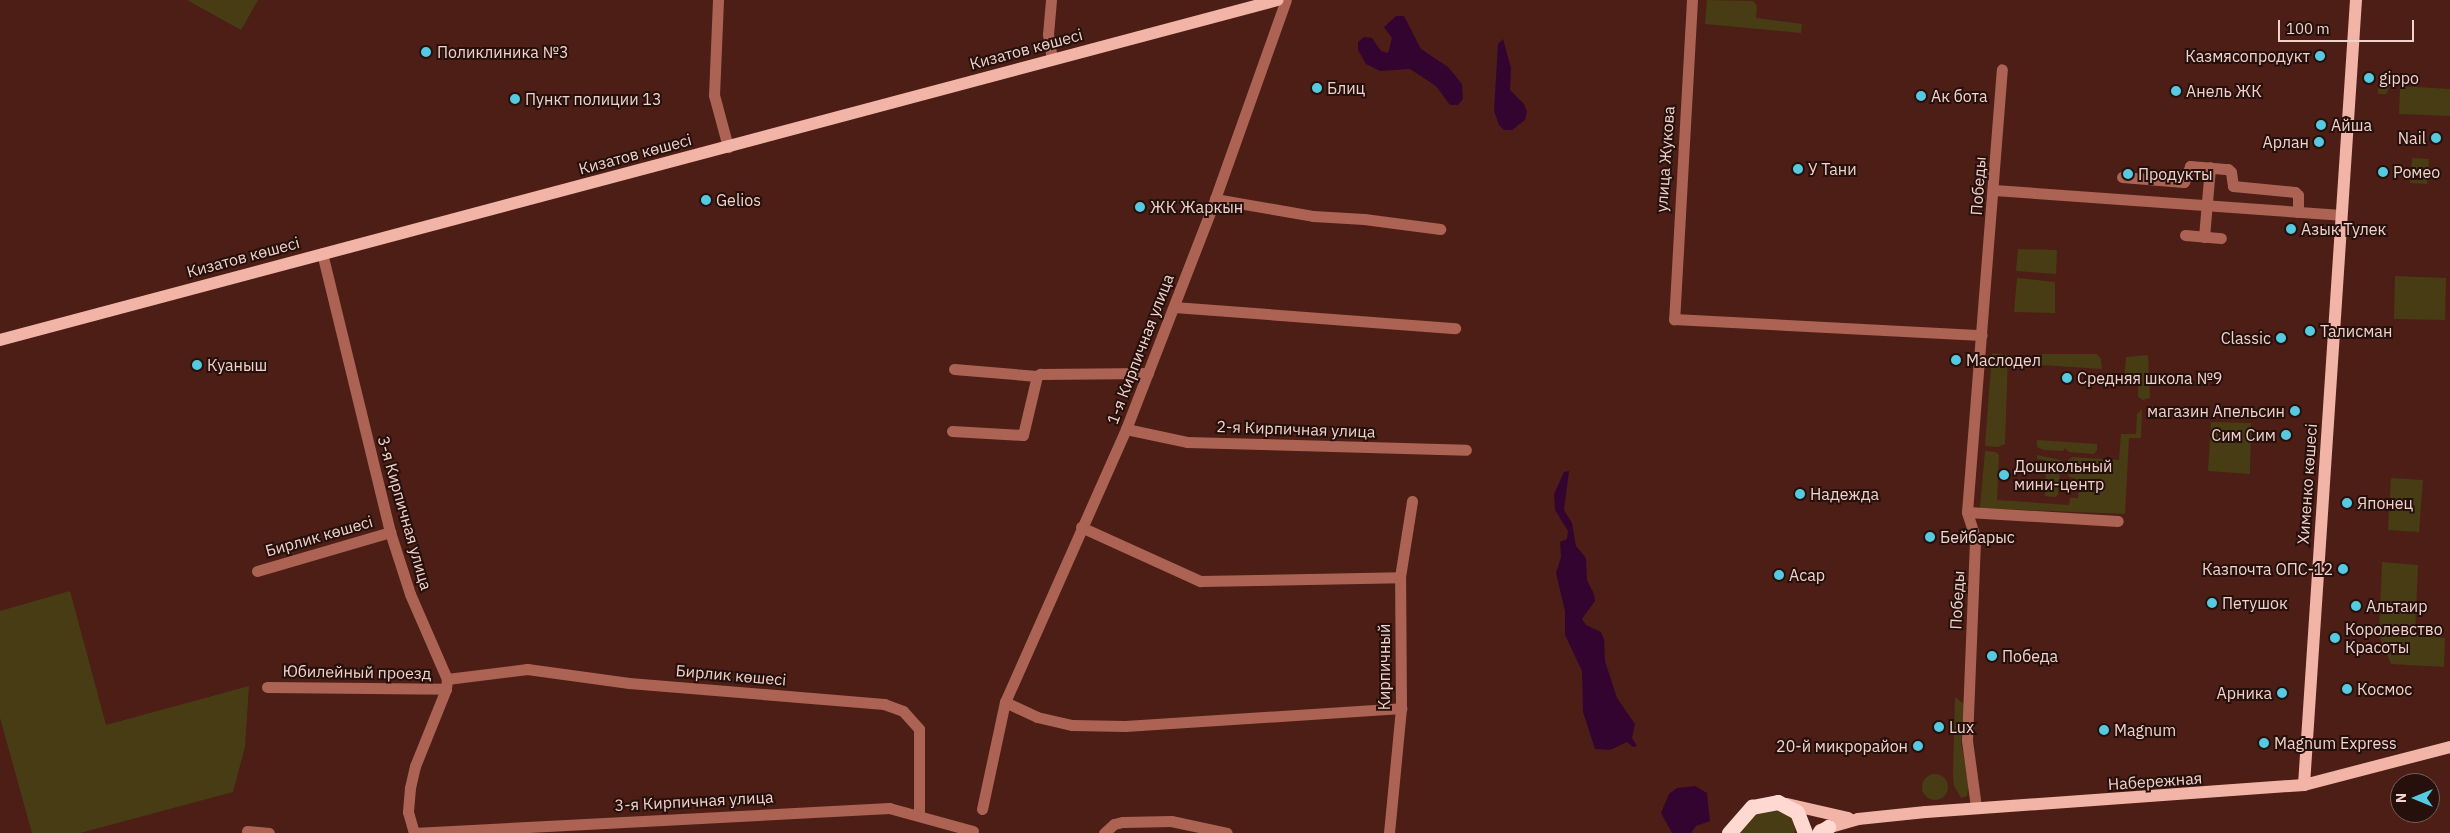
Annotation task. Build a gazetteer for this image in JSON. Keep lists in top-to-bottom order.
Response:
{
  "streets": {
    "main road": ["Кизатов көшесі", "Хименко көшесі", "Набережная"],
    "street": [
      "улица Жукова",
      "Победы",
      "1-я Кирпичная улица",
      "2-я Кирпичная улица",
      "3-я Кирпичная улица",
      "Бирлик көшесі",
      "Кирпичный",
      "Юбилейный проезд"
    ]
  },
  "crossings": [
    ["Кизатов көшесі", "3-я Кирпичная улица"],
    ["улица Жукова", "Победы"],
    ["Победы", "Набережная"],
    ["1-я Кирпичная улица", "2-я Кирпичная улица"],
    ["Хименко көшесі", "Набережная"],
    ["3-я Кирпичная улица", "Бирлик көшесі"],
    ["3-я Кирпичная улица", "Юбилейный проезд"],
    ["Бирлик көшесі", "Юбилейный проезд"]
  ],
  "places": [
    "Поликлиника №3",
    "Казмясопродукт",
    "gippo",
    "Блиц",
    "Анель ЖК",
    "Ак бота",
    "Пункт полиции 13",
    "Айша",
    "Nail",
    "Арлан",
    "У Тани",
    "Ромео",
    "Продукты",
    "Gelios",
    "ЖК Жаркын",
    "Азык Тулек",
    "Талисман",
    "Classic",
    "Маслодел",
    "Куаныш",
    "Средняя школа №9",
    "магазин Апельсин",
    "Сим Сим",
    "Дошкольный мини-центр",
    "Надежда",
    "Японец",
    "Бейбарыс",
    "Казпочта ОПС-12",
    "Асар",
    "Петушок",
    "Альтаир",
    "Королевство Красоты",
    "Победа",
    "Космос",
    "Арника",
    "Lux",
    "Magnum",
    "Magnum Express",
    "20-й микрорайон"
  ],
  "scale_bar": "100 m",
  "north": "left"
}
